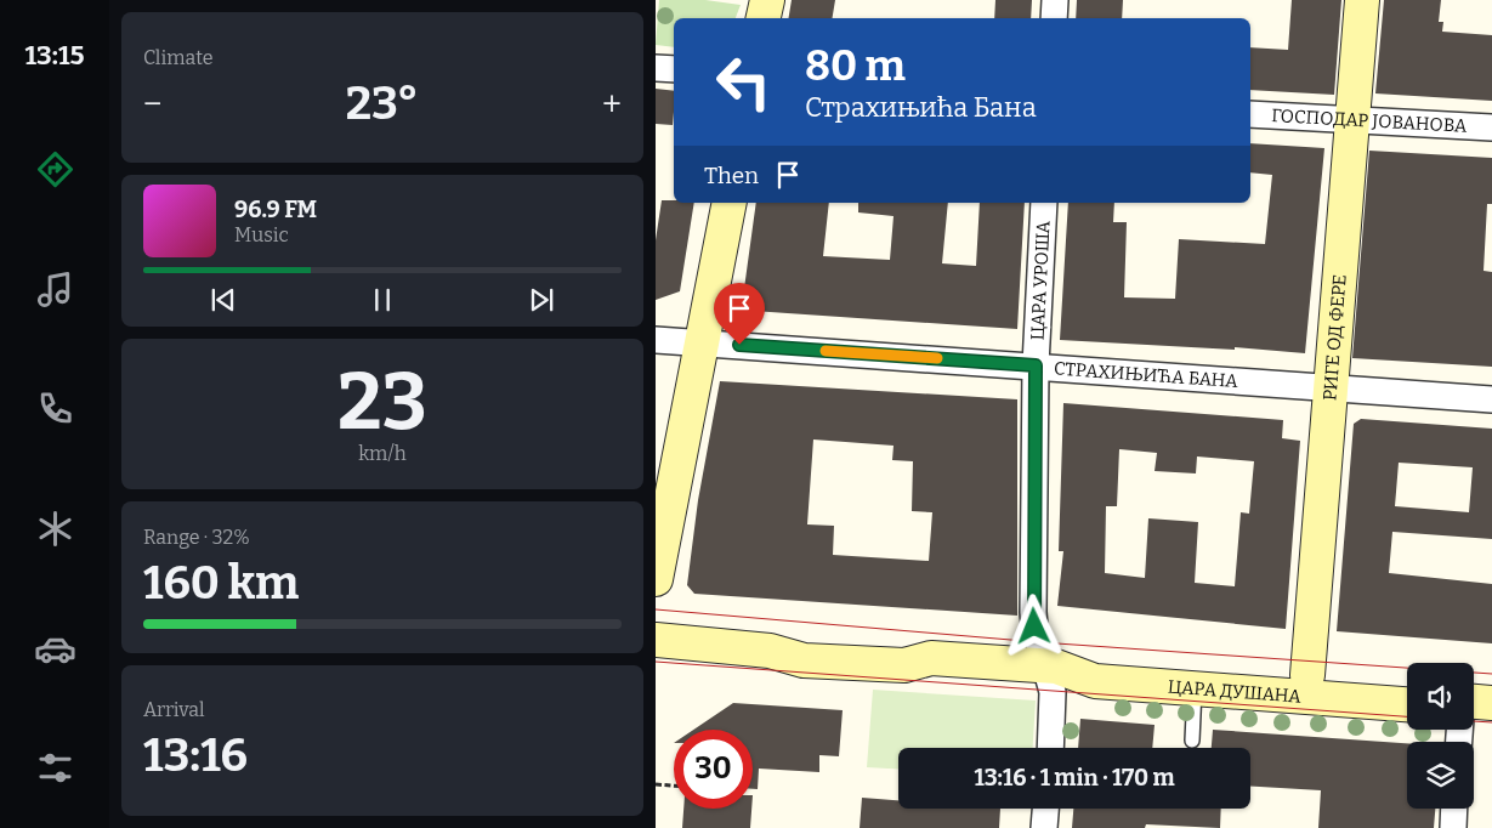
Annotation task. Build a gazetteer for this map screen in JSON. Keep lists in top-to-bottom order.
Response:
{
  "streets": {
    "main road": ["РИГЕ ОД ФЕРЕ", "ЦАРА ДУШАНА"],
    "street": ["ГОСПОДАР ЈОВАНОВА", "ЦАРА УРОША", "СТРАХИЊИЋА БАНА"]
  },
  "crossings": [
    ["ГОСПОДАР ЈОВАНОВА", "РИГЕ ОД ФЕРЕ"],
    ["ЦАРА УРОША", "СТРАХИЊИЋА БАНА"],
    ["ЦАРА УРОША", "ЦАРА ДУШАНА"],
    ["РИГЕ ОД ФЕРЕ", "СТРАХИЊИЋА БАНА"],
    ["РИГЕ ОД ФЕРЕ", "ЦАРА ДУШАНА"]
  ],
  "page": {
    "tabs": "13:15",
    "tile": [
      "Climate",
      ["23", "km/h"],
      ["Range · 32%", "160 km"],
      ["Arrival", "13:16"]
    ],
    "turn": ["80 m", "Страхињића Бана"],
    "heat": ["−", "23°", "+"],
    "then": "Then",
    "song": ["96.9 FM", "Music"],
    "limit": "30",
    "trip": "13:16 · 1 min · 170 m"
  }
}
